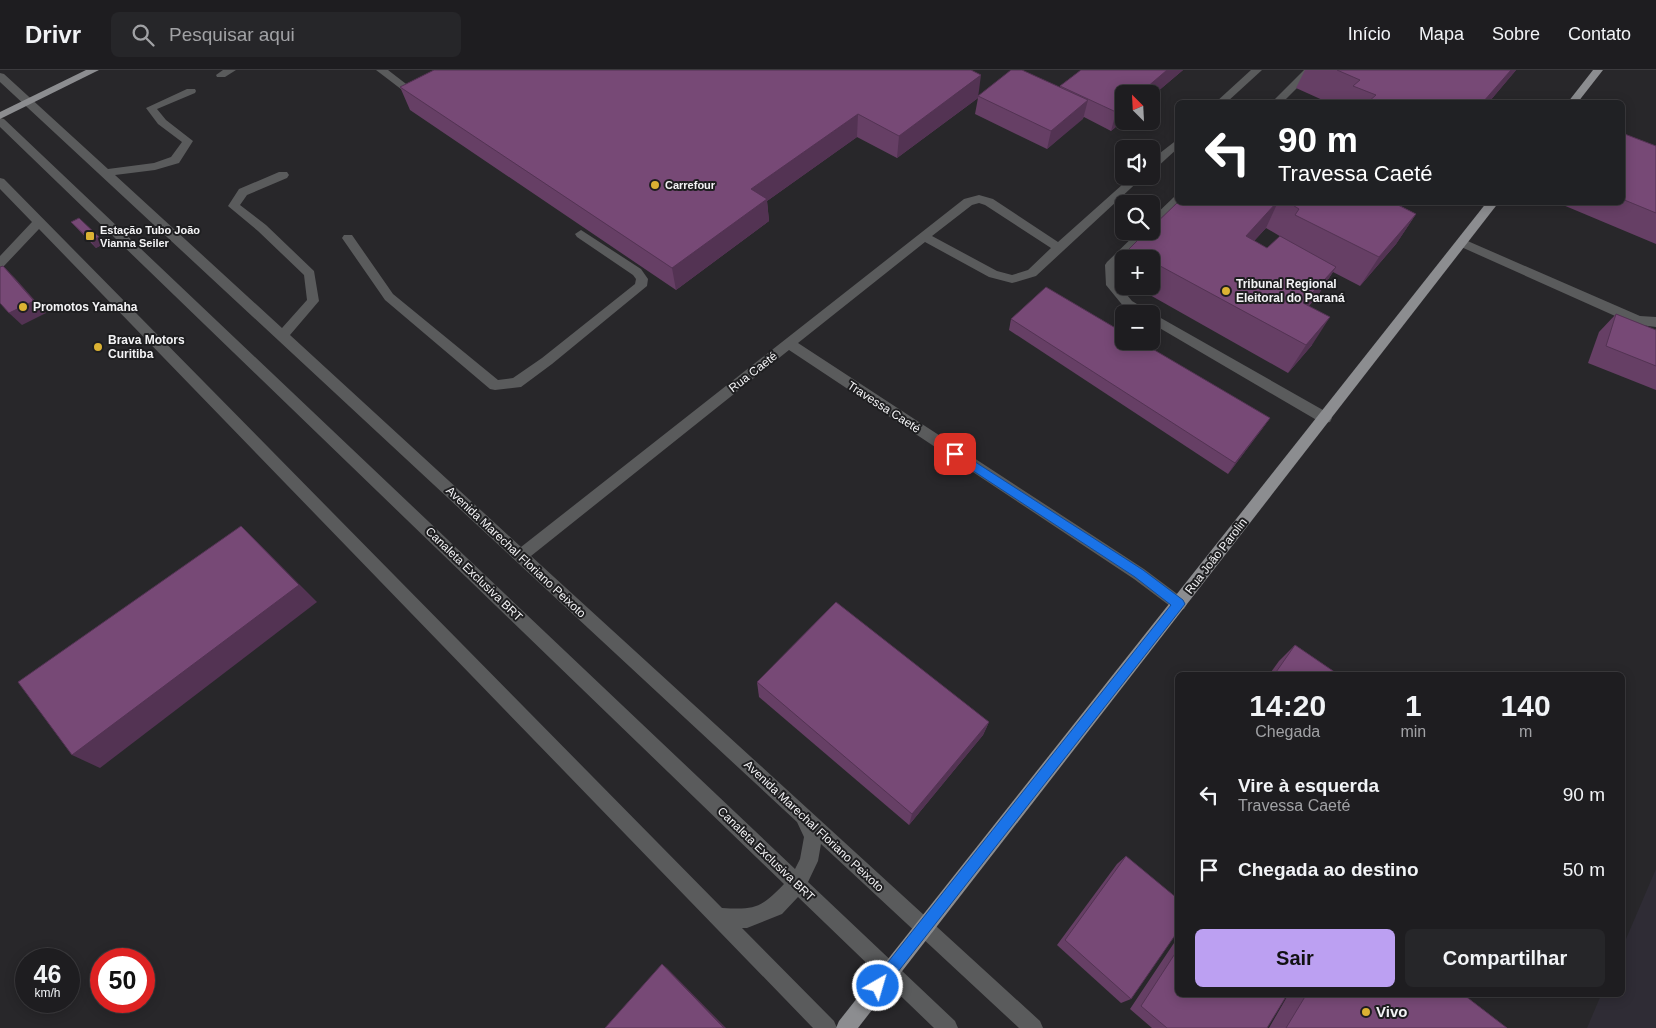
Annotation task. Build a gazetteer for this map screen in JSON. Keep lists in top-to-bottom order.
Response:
{
  "streets": {
    "main road": ["Rua João Parolin"],
    "street": [
      "Rua Caeté",
      "Travessa Caeté",
      "Avenida Marechal Floriano Peixoto",
      "Canaleta Exclusiva BRT"
    ]
  },
  "crossings": [
    ["Rua Caeté", "Travessa Caeté"],
    ["Rua Caeté", "Avenida Marechal Floriano Peixoto"],
    ["Travessa Caeté", "Rua João Parolin"],
    ["Avenida Marechal Floriano Peixoto", "Rua João Parolin"],
    ["Rua João Parolin", "Canaleta Exclusiva BRT"]
  ],
  "places": {
    "other": [
      "Carrefour",
      "Tribunal Regional Eleitoral do Paraná",
      "Promotos Yamaha",
      "Brava Motors Curitiba",
      "Vivo"
    ],
    "transit": ["Estação Tubo João Vianna Seiler"]
  },
  "north": "top left",
  "page": {
    "header": "Drivr",
    "search": "Pesquisar aqui",
    "nav": [
      "Início",
      "Mapa",
      "Sobre",
      "Contato"
    ],
    "map_buttons": ["+", "−"],
    "turn": ["90 m", "Travessa Caeté"],
    "eta": [
      "14:20",
      "Chegada",
      "1",
      "min",
      "140",
      "m"
    ],
    "list": [
      {
        "name": "Vire à esquerda",
        "note": "Travessa Caeté",
        "value": "90 m"
      },
      {
        "name": "Chegada ao destino",
        "value": "50 m"
      }
    ],
    "buttons": ["Sair", "Compartilhar"],
    "speed": "46 km/h",
    "limit": "50"
  }
}
